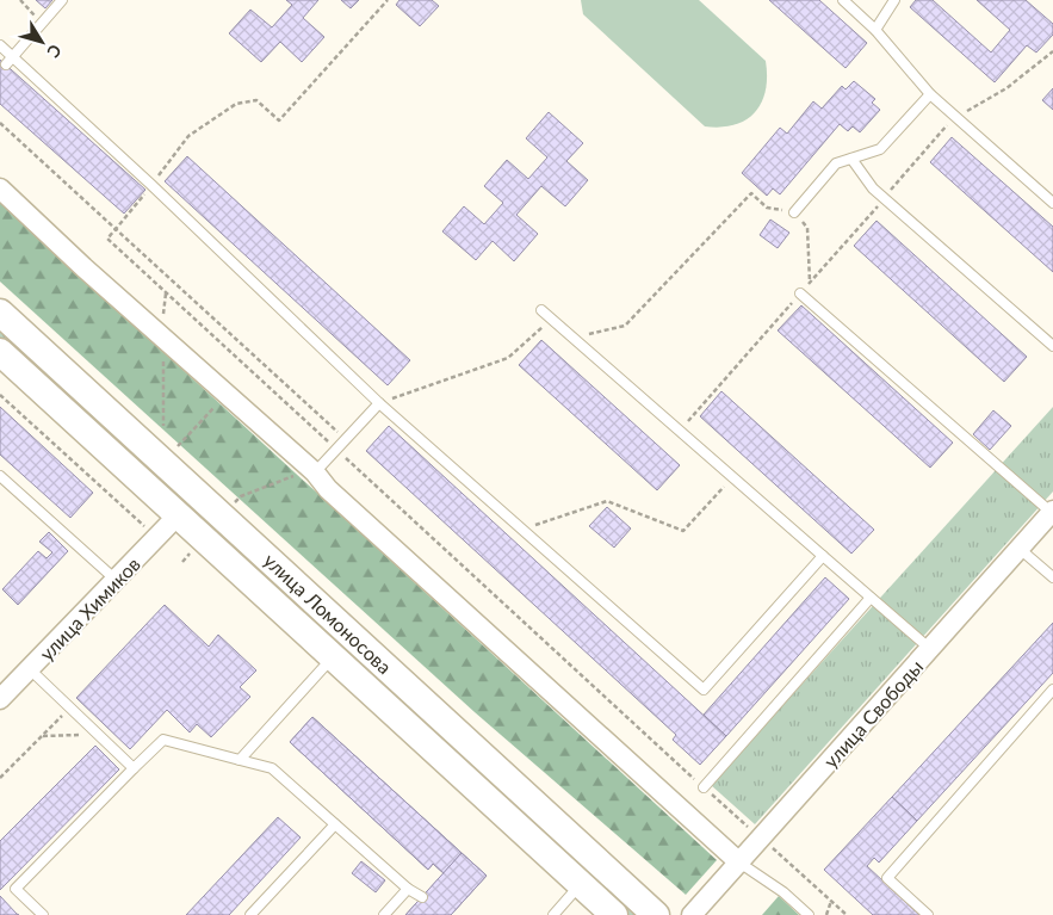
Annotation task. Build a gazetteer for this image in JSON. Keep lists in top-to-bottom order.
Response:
{
  "streets": {
    "main road": ["улица Ломоносова"],
    "street": ["улица Химиков", "улица Свободы"]
  },
  "crossings": [
    ["улица Химиков", "улица Ломоносова"]
  ],
  "north": "bottom right"
}
